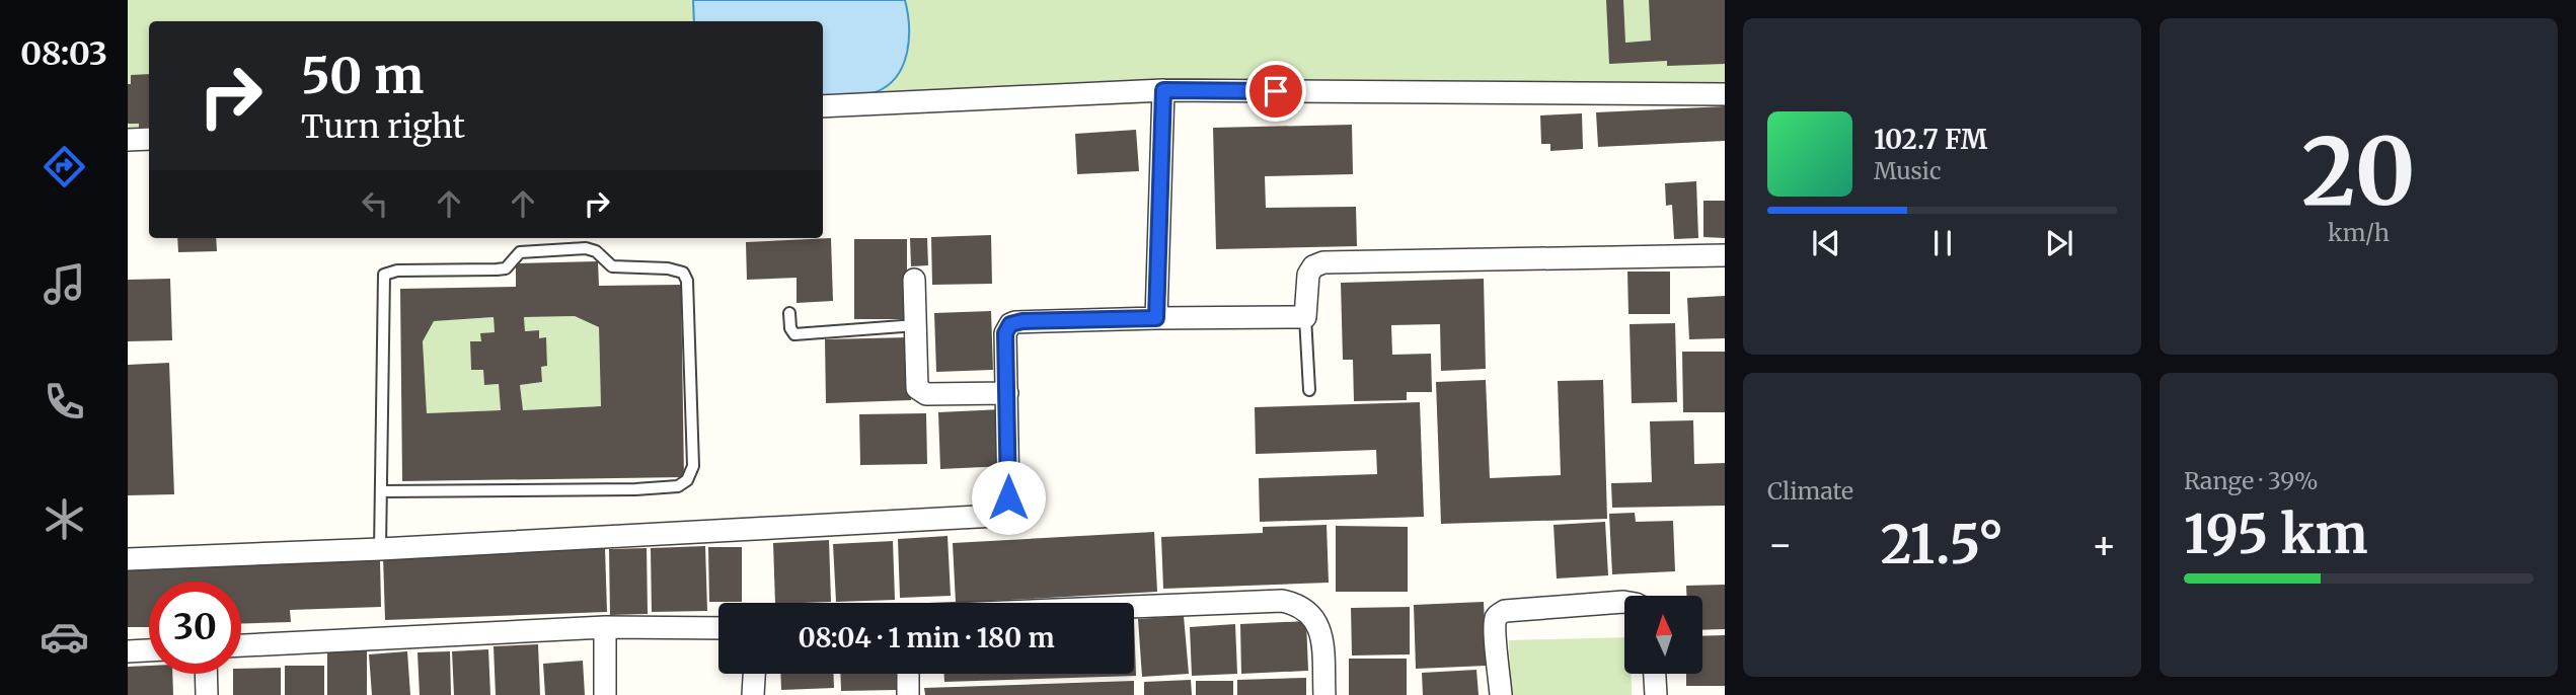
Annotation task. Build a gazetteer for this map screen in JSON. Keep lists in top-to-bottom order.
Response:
{
  "north": "top",
  "page": {
    "tabs": "08:03",
    "tile": [
      ["20", "km/h"],
      "Climate",
      ["Range · 39%", "195 km"]
    ],
    "turn": ["50 m", "Turn right"],
    "song": ["102.7 FM", "Music"],
    "heat": ["−", "21.5°", "+"],
    "limit": "30",
    "trip": "08:04 · 1 min · 180 m"
  }
}
